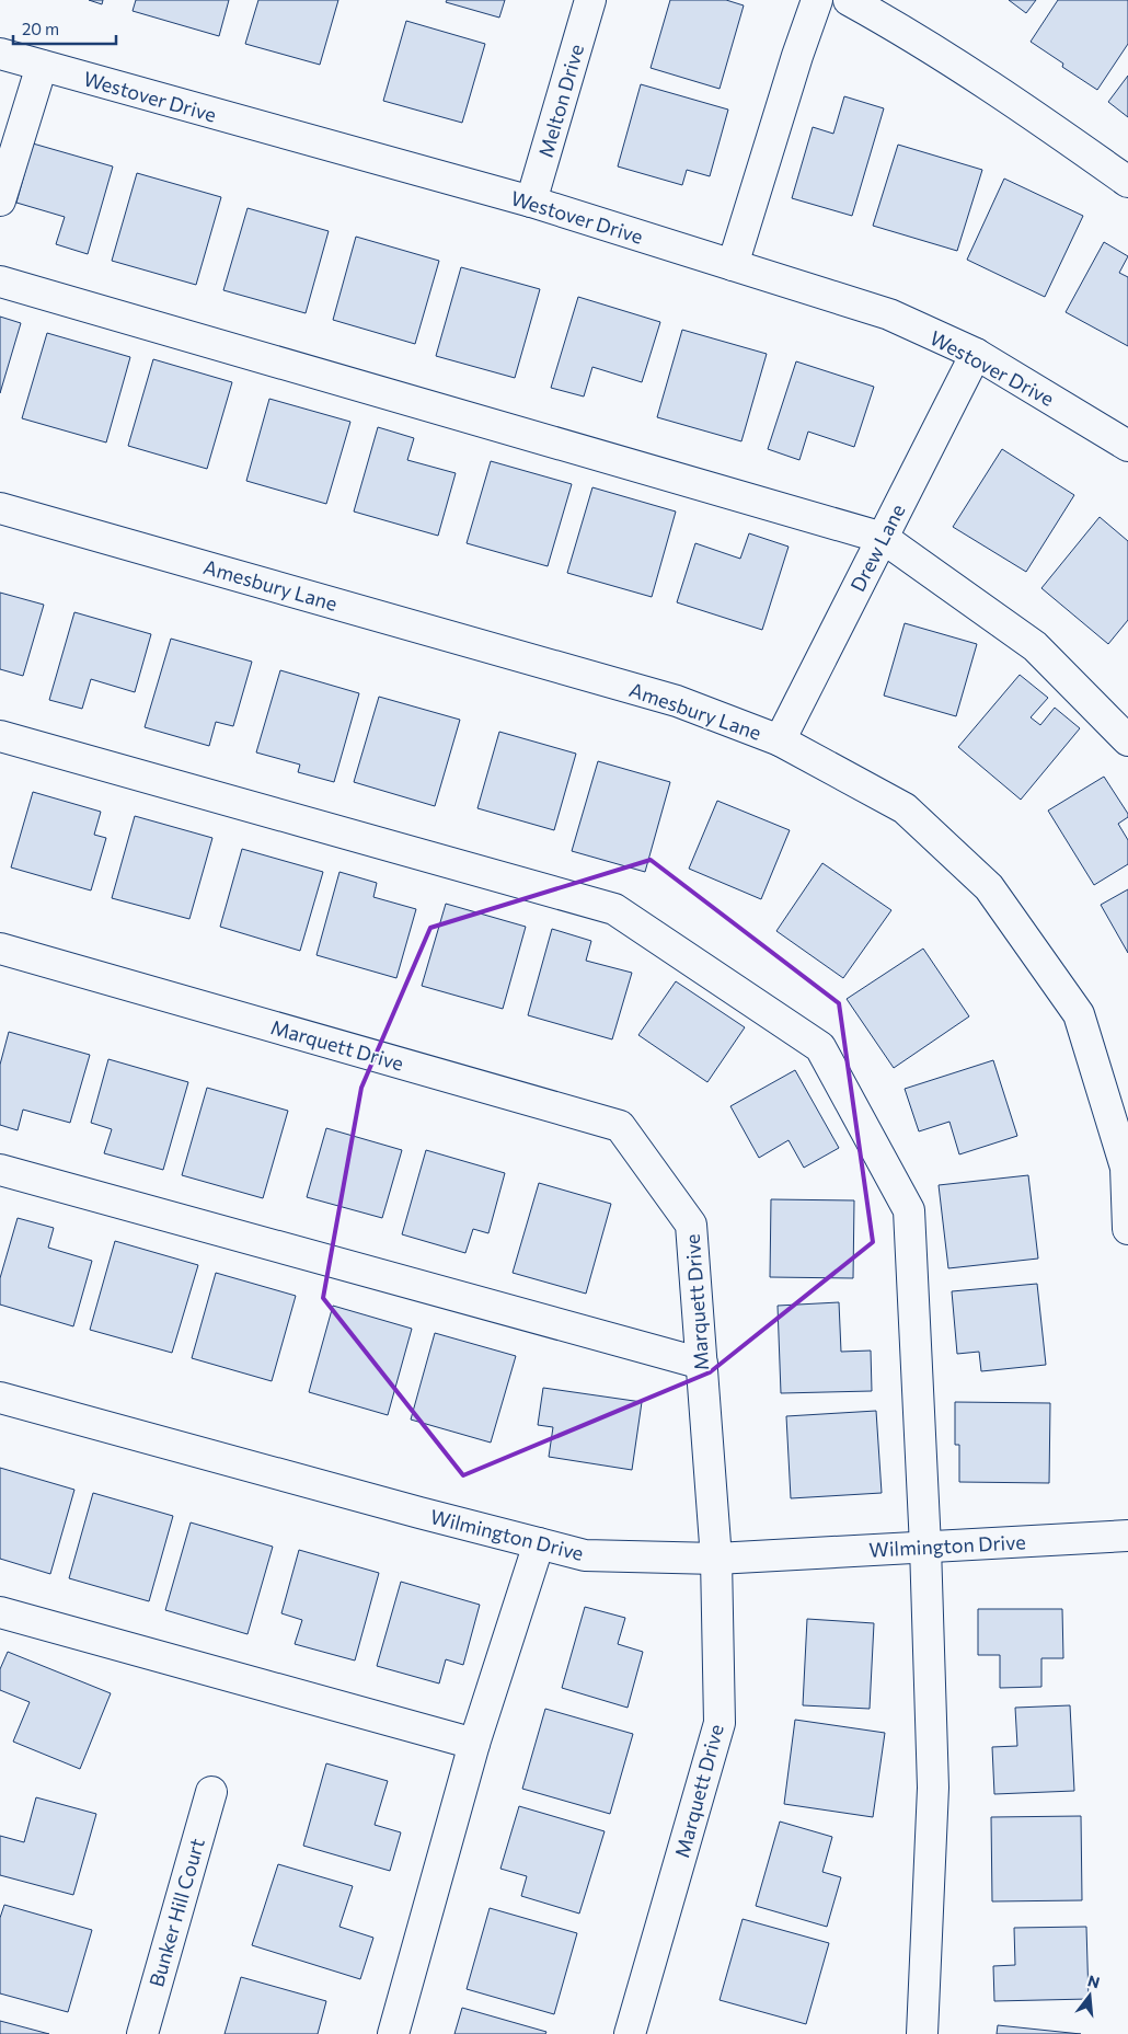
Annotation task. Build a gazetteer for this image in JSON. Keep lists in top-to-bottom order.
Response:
{
  "streets": {
    "street": [
      "Westover Drive",
      "Melton Drive",
      "Drew Lane",
      "Amesbury Lane",
      "Marquett Drive",
      "Wilmington Drive",
      "Bunker Hill Court"
    ]
  },
  "crossings": [
    ["Westover Drive", "Melton Drive"],
    ["Westover Drive", "Drew Lane"],
    ["Drew Lane", "Amesbury Lane"],
    ["Marquett Drive", "Wilmington Drive"]
  ],
  "scale_bar": "20 m",
  "north": "top"
}
